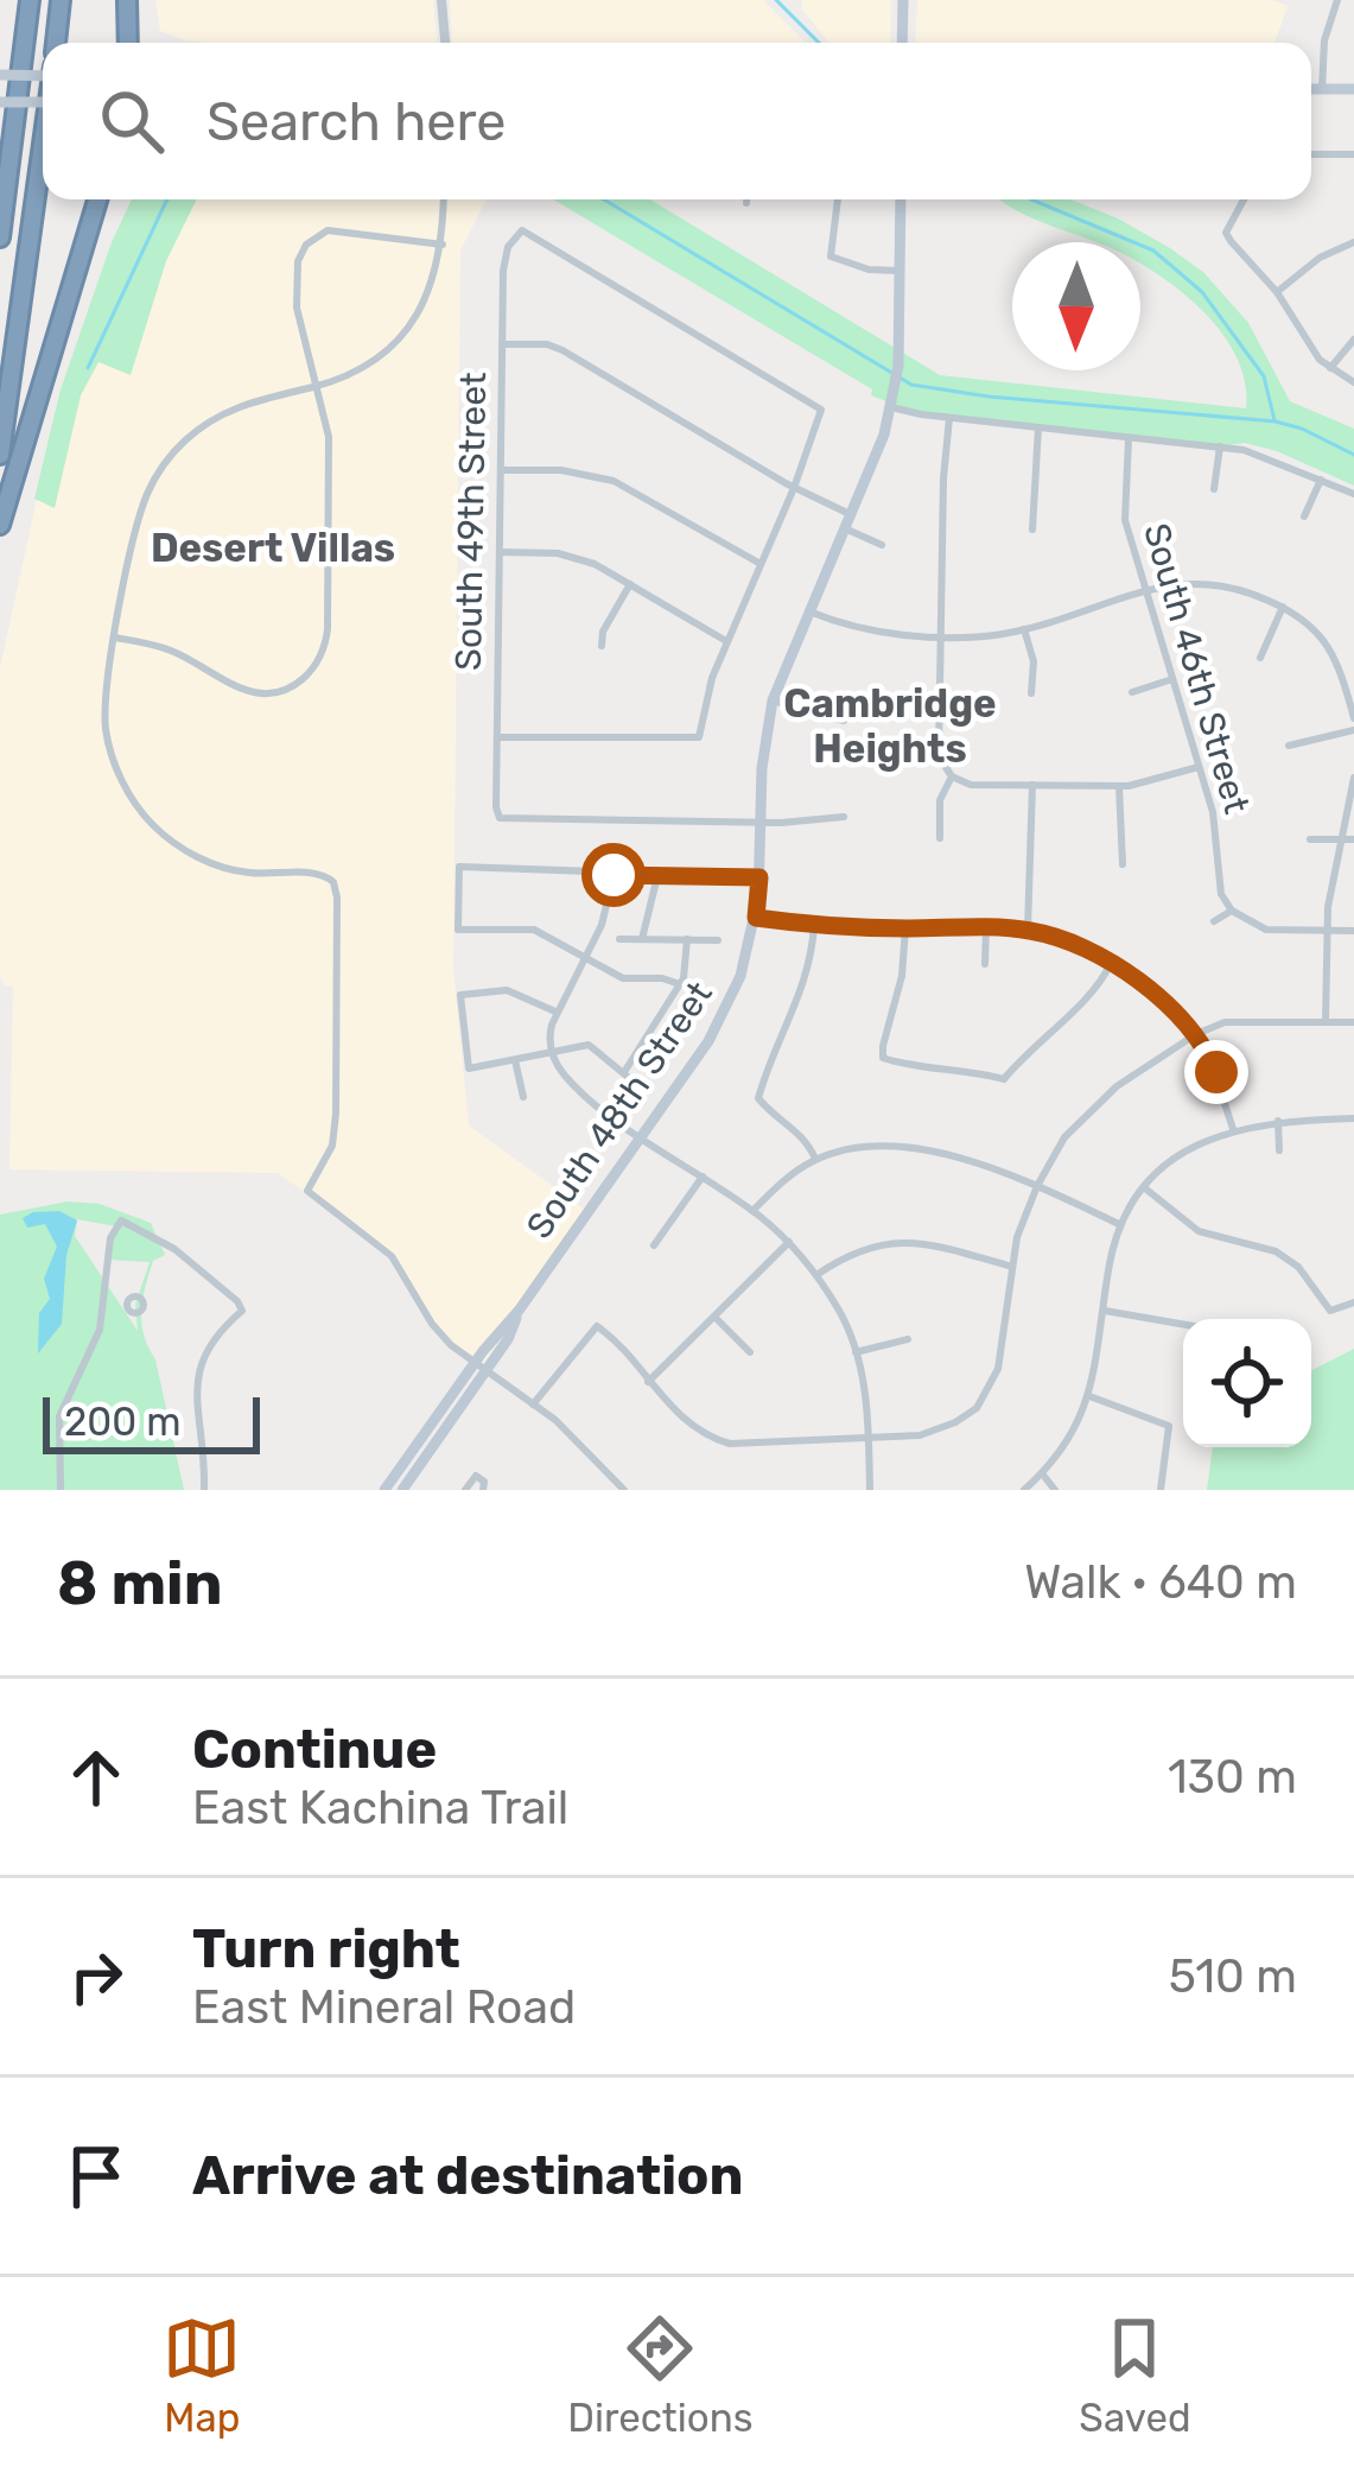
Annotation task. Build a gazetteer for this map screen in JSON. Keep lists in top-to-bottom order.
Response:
{
  "streets": {
    "main road": ["South 48th Street"],
    "street": ["South 49th Street", "South 46th Street"]
  },
  "crossings": [
    ["South 49th Street", "South 48th Street"]
  ],
  "districts": ["Desert Villas", "Cambridge Heights"],
  "scale_bar": "200 m",
  "north": "bottom",
  "page": {
    "search": "Search here",
    "scale": "200 m",
    "heading": ["8 min", "Walk · 640 m"],
    "list": [
      ["Continue", "East Kachina Trail", "130 m"],
      ["Turn right", "East Mineral Road", "510 m"],
      "Arrive at destination"
    ],
    "nav": ["Map", "Directions", "Saved"]
  }
}
